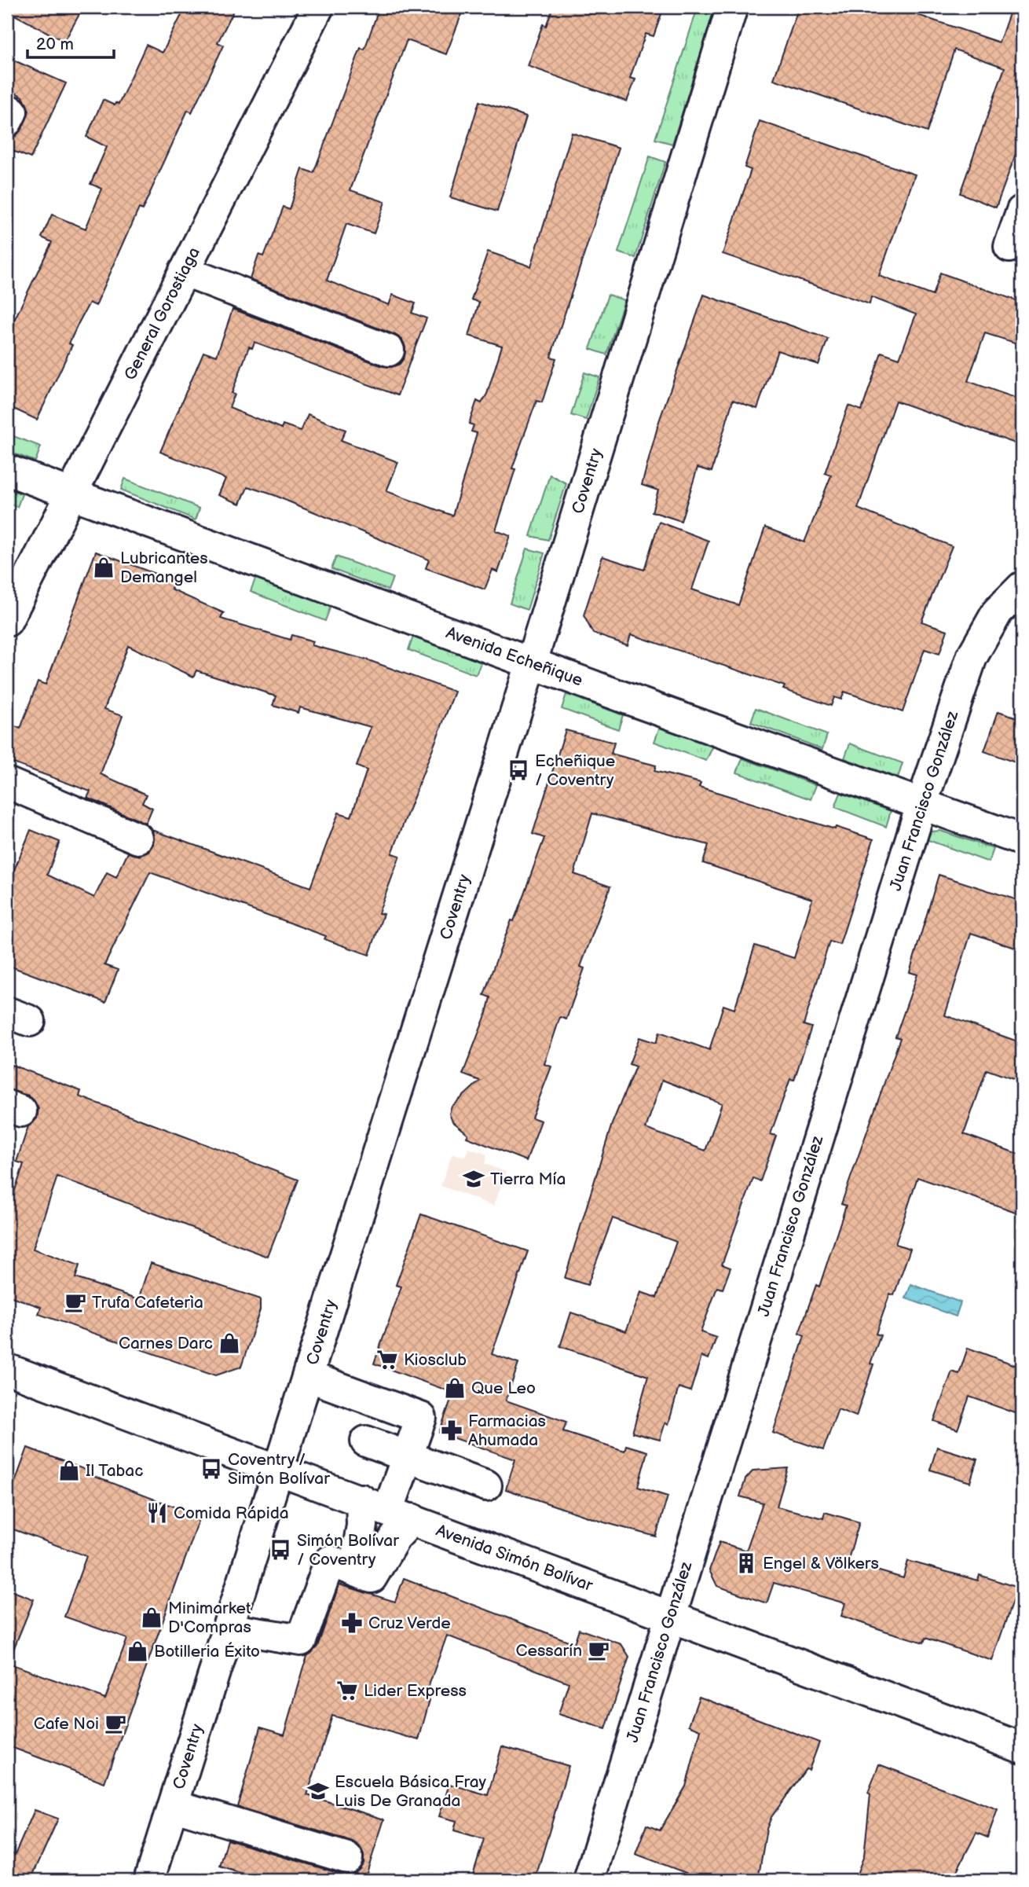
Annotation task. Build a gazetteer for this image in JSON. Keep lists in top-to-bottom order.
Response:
{
  "streets": {
    "street": [
      "General Gorostiaga",
      "Coventry",
      "Avenida Echeñique",
      "Juan Francisco González",
      "Avenida Simón Bolívar"
    ]
  },
  "crossings": [
    ["General Gorostiaga", "Avenida Echeñique"],
    ["Coventry", "Avenida Echeñique"],
    ["Coventry", "Avenida Simón Bolívar"],
    ["Avenida Echeñique", "Juan Francisco González"],
    ["Juan Francisco González", "Avenida Simón Bolívar"]
  ],
  "places": {
    "shop": [
      "Lubricantes Demangel",
      "Carnes Darc",
      "Que Leo",
      "Il Tabac",
      "Minimarket D'Compras",
      "Botilleria Éxito"
    ],
    "bus stop": ["Echeñique / Coventry", "Coventry / Simón Bolívar", "Simón Bolívar / Coventry"],
    "school or university": ["Tierra Mía", "Escuela Básica Fray Luis De Granada"],
    "cafe": ["Trufa Cafeterìa", "Cessarín", "Cafe Noi"],
    "supermarket": ["Kiosclub", "Lider Express"],
    "pharmacy": ["Farmacias Ahumada", "Cruz Verde"],
    "restaurant": ["Comida Rápida"],
    "building": ["Engel & Völkers"]
  },
  "scale_bar": "20 m"
}
